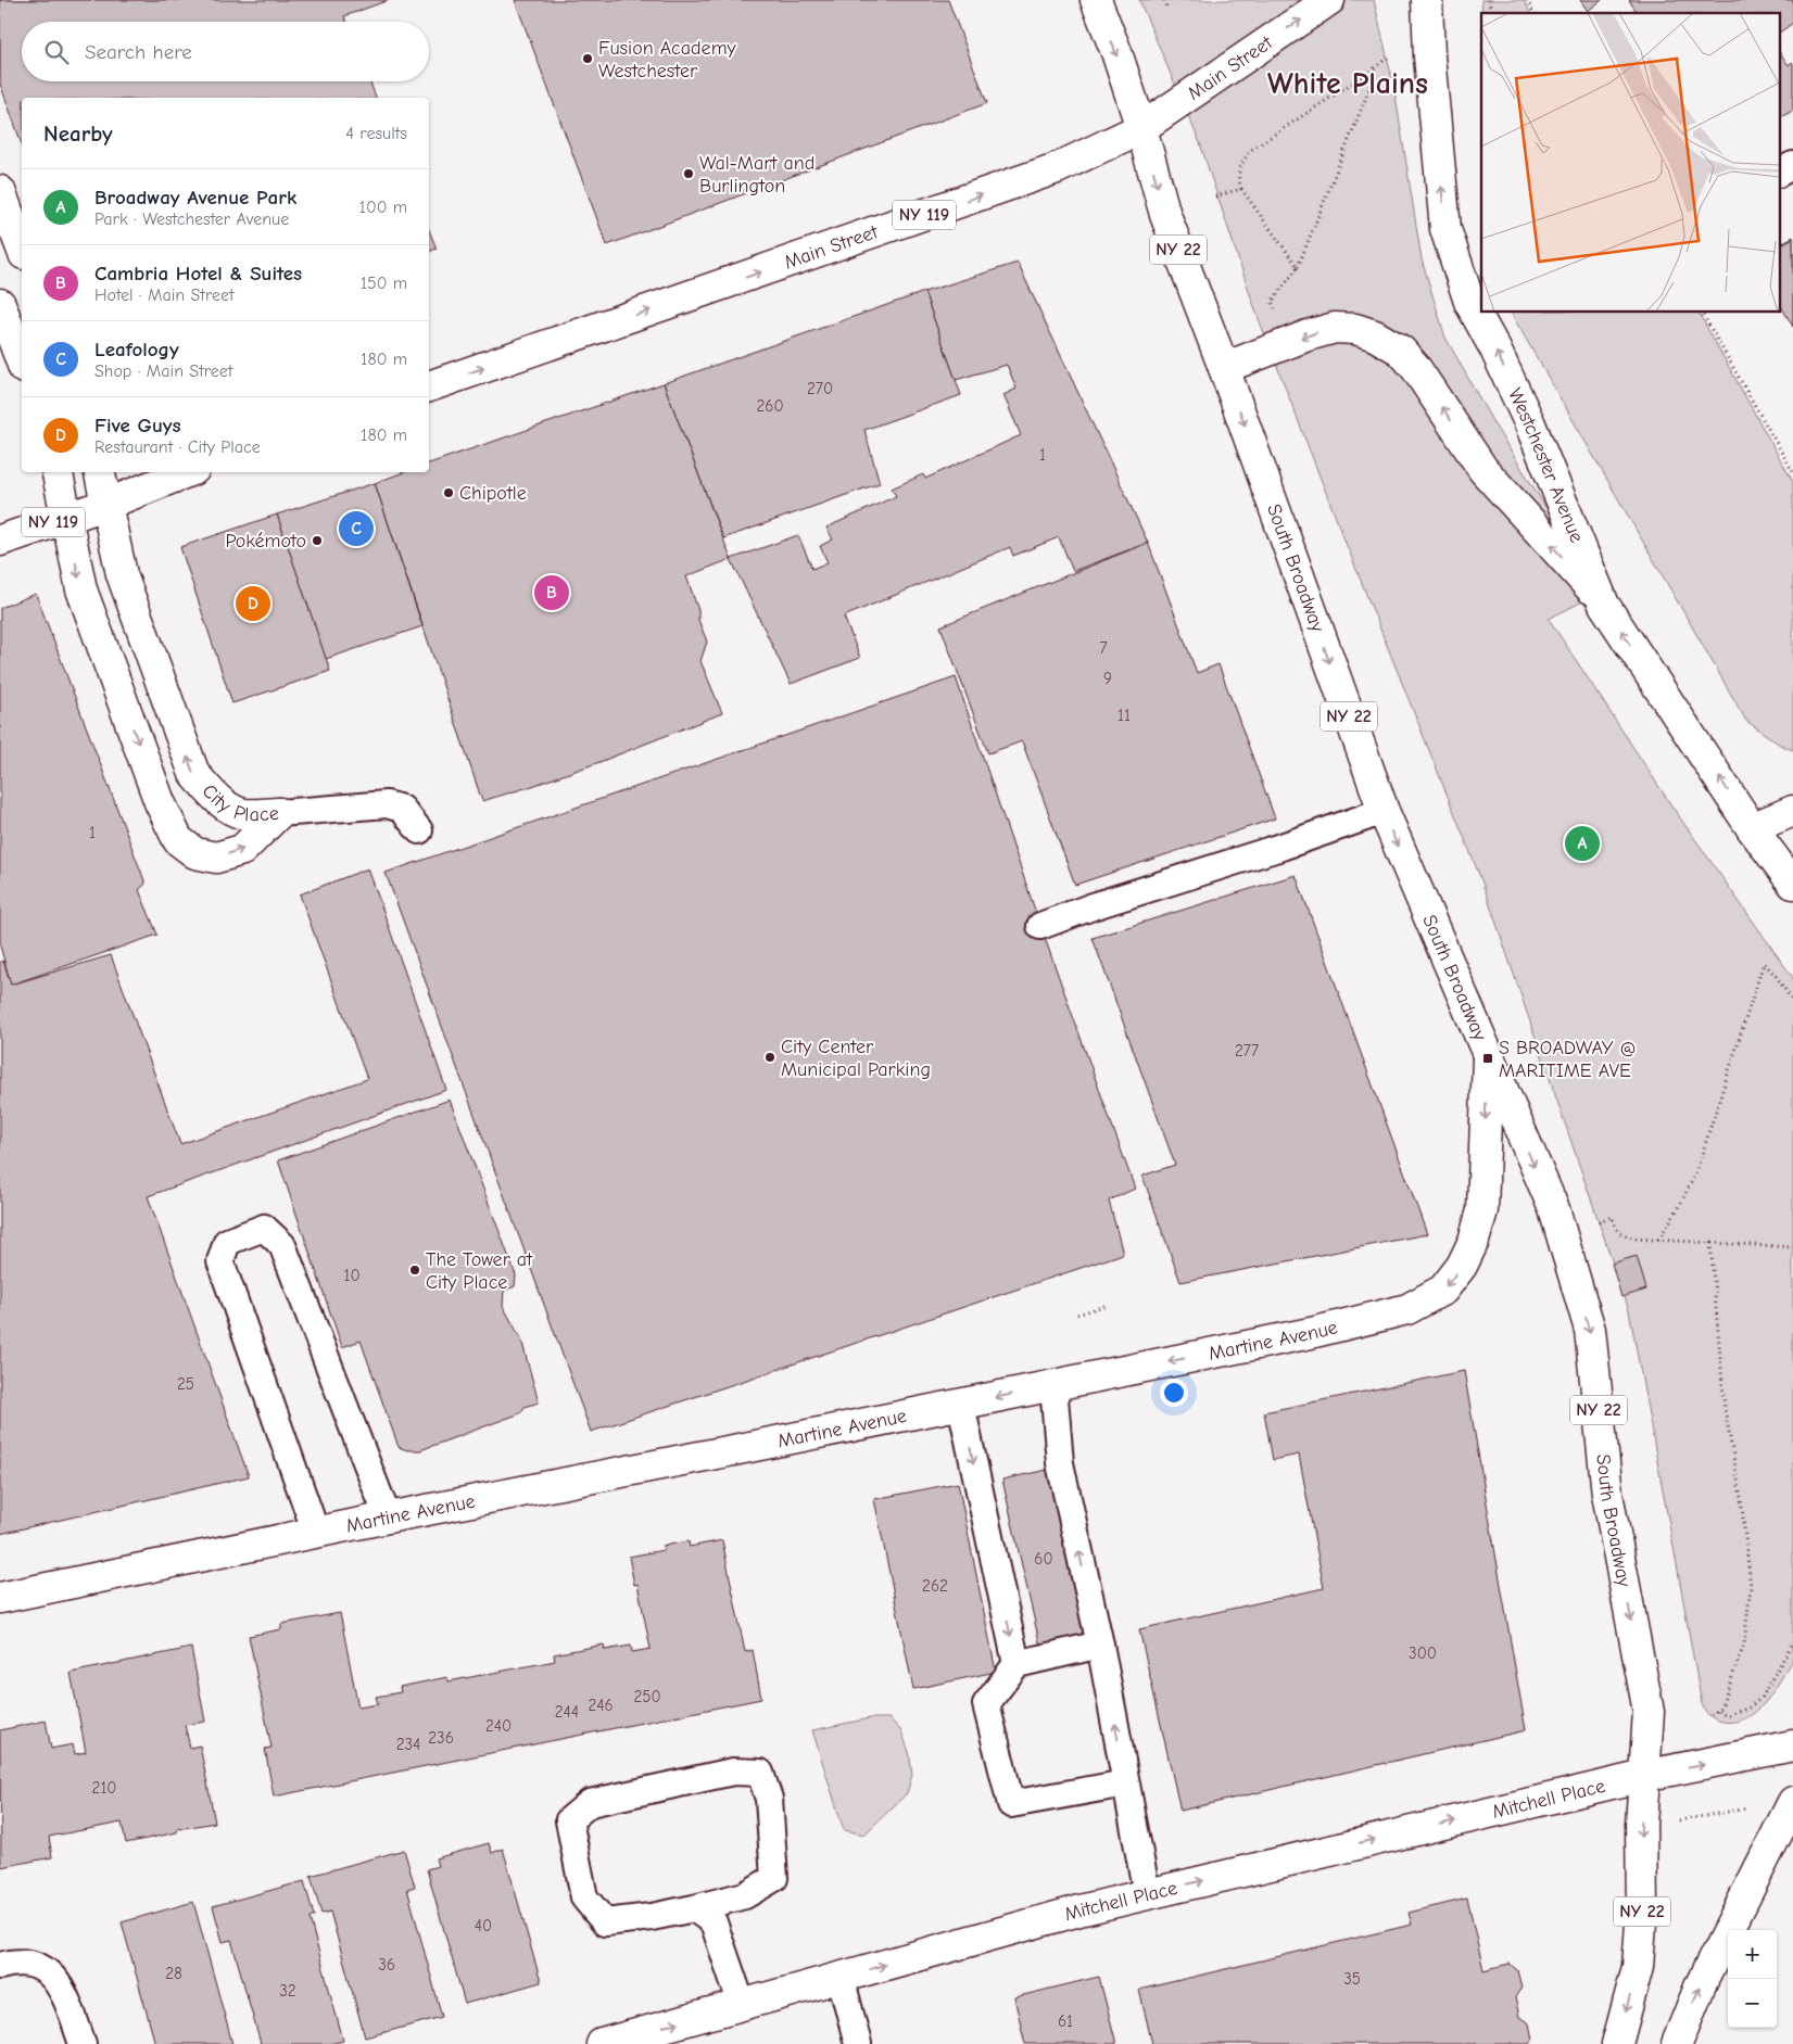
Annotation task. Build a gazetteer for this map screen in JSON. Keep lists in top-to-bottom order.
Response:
{
  "streets": {
    "main road": [
      "Main Street",
      "NY 119",
      "NY 22",
      "Westchester Avenue",
      "South Broadway",
      "City Place",
      "Martine Avenue",
      "Mitchell Place"
    ]
  },
  "crossings": [
    ["Main Street", "NY 22"],
    ["Main Street", "South Broadway"],
    ["NY 119", "City Place"],
    ["NY 22", "South Broadway"],
    ["South Broadway", "Martine Avenue"],
    ["South Broadway", "Mitchell Place"]
  ],
  "one_way": [
    "Main Street",
    "Westchester Avenue",
    "South Broadway",
    "Martine Avenue",
    "Mitchell Place"
  ],
  "districts": ["White Plains"],
  "places": {
    "other": [
      "Fusion Academy Westchester",
      "Wal-Mart and Burlington",
      "Chipotle",
      "Pokémoto",
      "City Center Municipal Parking",
      "The Tower at City Place"
    ],
    "transit": ["S BROADWAY @ MARITIME AVE"]
  },
  "house_numbers": [
    "270",
    "260",
    "1",
    "7",
    "9",
    "11",
    "1",
    "277",
    "10",
    "25",
    "60",
    "262",
    "300",
    "250",
    "246",
    "244",
    "240",
    "236",
    "234",
    "210",
    "40",
    "36",
    "28",
    "35",
    "32",
    "61"
  ],
  "page": {
    "search": "Search here",
    "heading": ["Nearby", "4 results"],
    "list": [
      {
        "mark": "A",
        "name": "Broadway Avenue Park",
        "note": "Park · Westchester Avenue",
        "value": "100 m"
      },
      {
        "mark": "B",
        "name": "Cambria Hotel & Suites",
        "note": "Hotel · Main Street",
        "value": "150 m"
      },
      {
        "mark": "C",
        "name": "Leafology",
        "note": "Shop · Main Street",
        "value": "180 m"
      },
      {
        "mark": "D",
        "name": "Five Guys",
        "note": "Restaurant · City Place",
        "value": "180 m"
      }
    ],
    "pins": [
      "C",
      "B",
      "D",
      "A"
    ],
    "map_buttons": ["+", "−"]
  }
}
